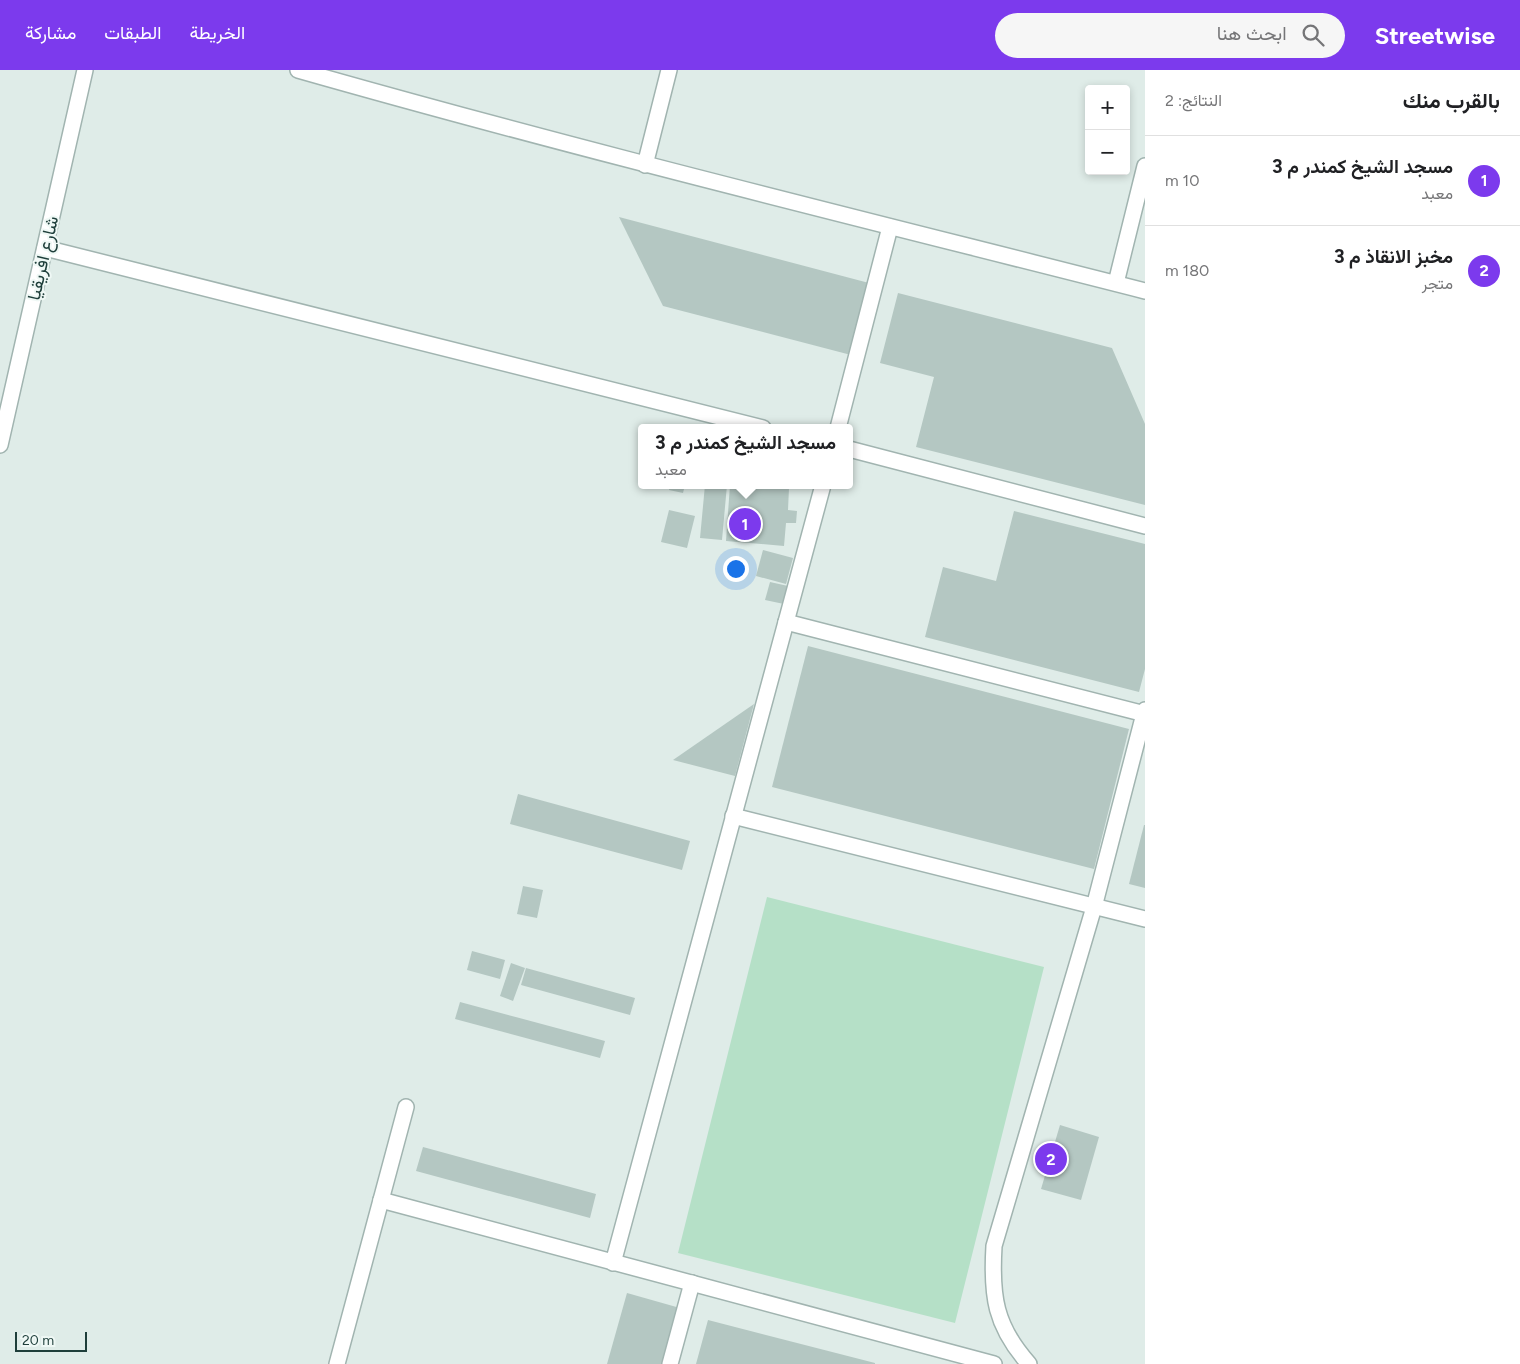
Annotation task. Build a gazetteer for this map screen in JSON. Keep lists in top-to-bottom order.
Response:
{
  "streets": {
    "street": ["شارع افريقيا"]
  },
  "scale_bar": "20 m",
  "page": {
    "header": "Streetwise",
    "search": "ابحث هنا",
    "nav": ["الخريطة", "الطبقات", "مشاركة"],
    "heading": ["بالقرب منك", "النتائج: 2"],
    "map_buttons": ["+", "−"],
    "list": [
      {
        "mark": "1",
        "name": "مسجد الشيخ كمندر م 3",
        "note": "معبد",
        "value": "10 m"
      },
      {
        "mark": "2",
        "name": "مخبز الانقاذ م 3",
        "note": "متجر",
        "value": "180 m"
      }
    ],
    "popup": ["مسجد الشيخ كمندر م 3", "معبد"],
    "pins": ["1", "2"],
    "scale": "20 m"
  }
}
